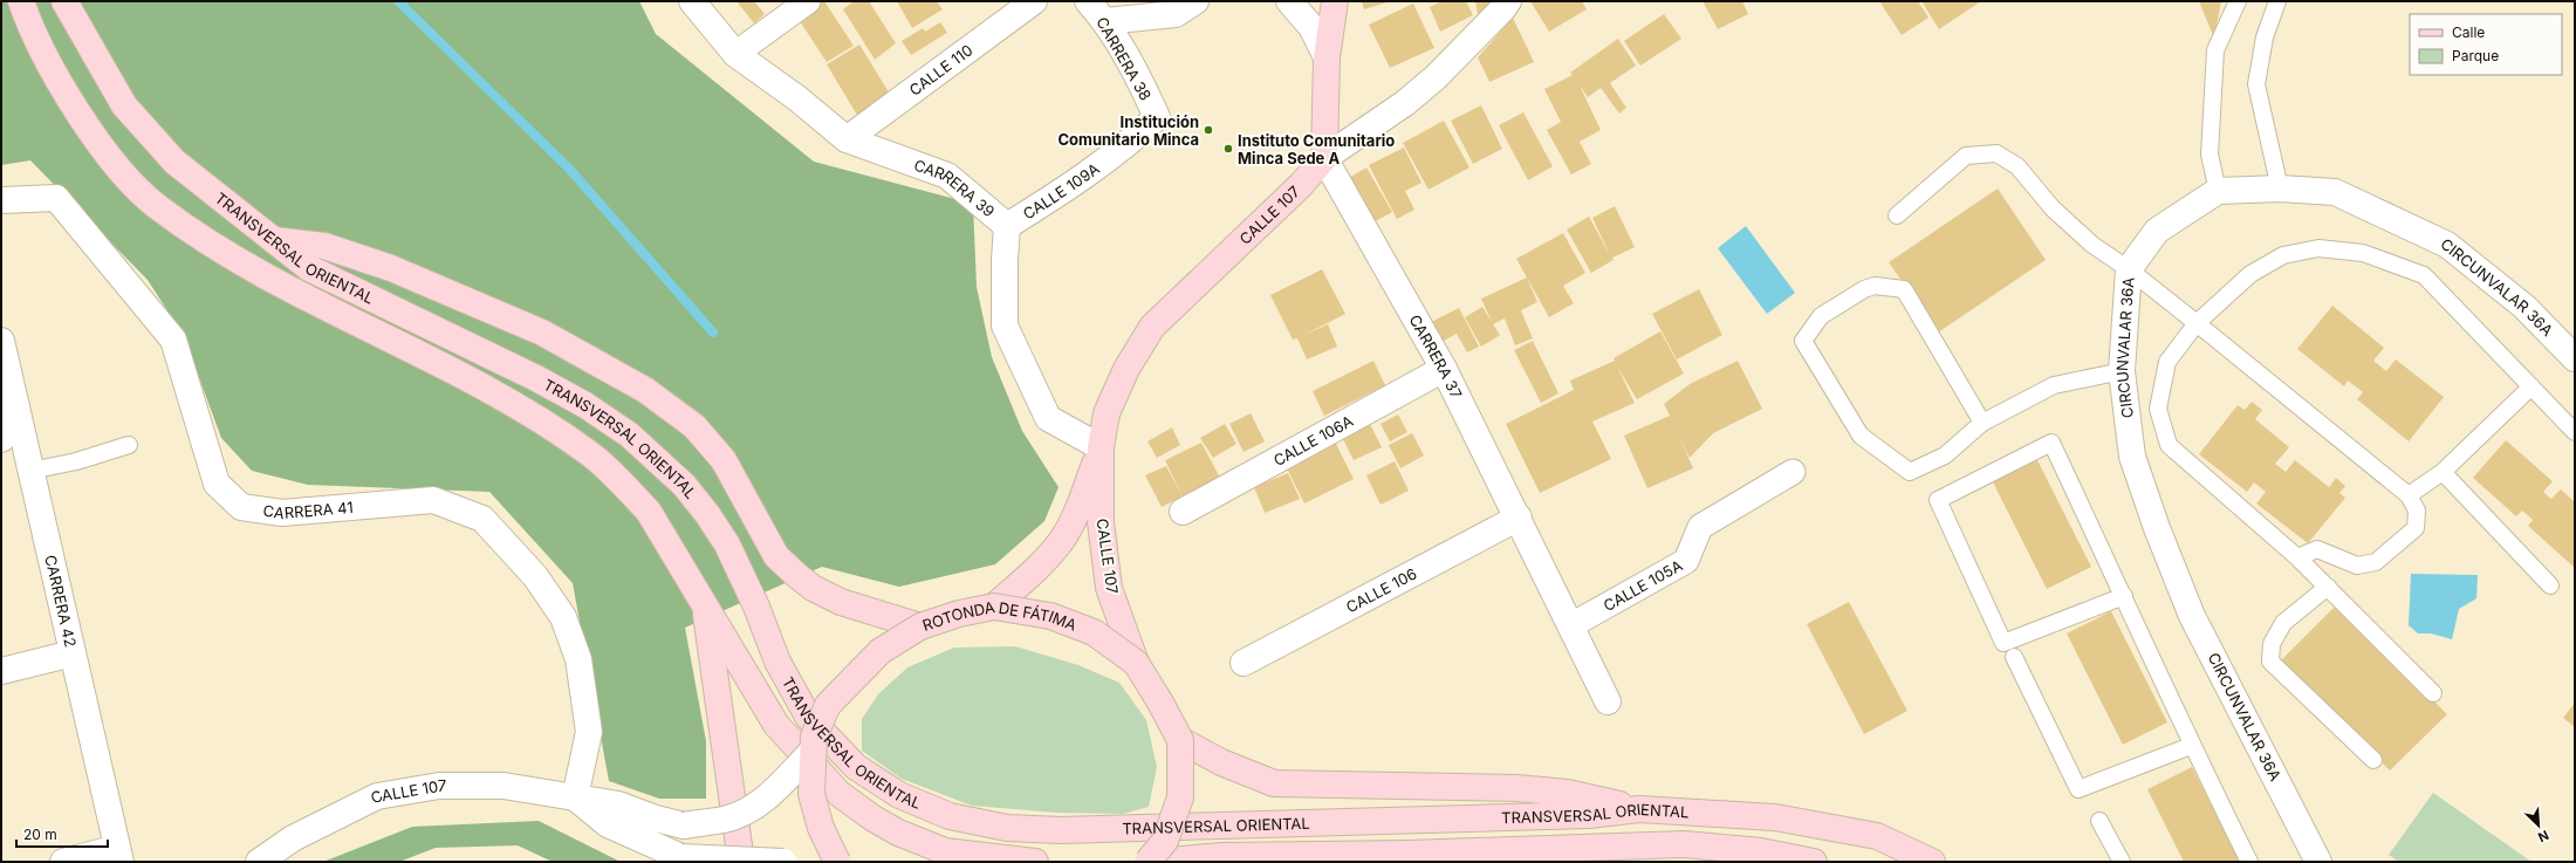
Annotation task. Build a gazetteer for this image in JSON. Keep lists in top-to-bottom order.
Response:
{
  "streets": {
    "main road": ["CALLE 107", "TRANSVERSAL ORIENTAL", "ROTONDA DE FÁTIMA"],
    "street": [
      "CARRERA 38",
      "CALLE 110",
      "CARRERA 39",
      "CALLE 109A",
      "CIRCUNVALAR 36A",
      "CARRERA 37",
      "CALLE 106A",
      "CARRERA 41",
      "CALLE 105A",
      "CALLE 106",
      "CARRERA 42"
    ]
  },
  "crossings": [
    ["CARRERA 38", "CALLE 109A"],
    ["CALLE 110", "CARRERA 39"],
    ["CARRERA 39", "CALLE 109A"],
    ["CARRERA 39", "CALLE 107"],
    ["CALLE 107", "CARRERA 37"],
    ["CALLE 107", "CARRERA 41"],
    ["CALLE 107", "ROTONDA DE FÁTIMA"],
    ["CARRERA 37", "CALLE 106A"],
    ["CARRERA 37", "CALLE 105A"],
    ["CARRERA 37", "CALLE 106"]
  ],
  "places": ["Institución Comunitario Minca", "Instituto Comunitario Minca Sede A"],
  "legend": ["Calle", "Parque"],
  "scale_bar": "20 m",
  "north": "bottom right"
}
